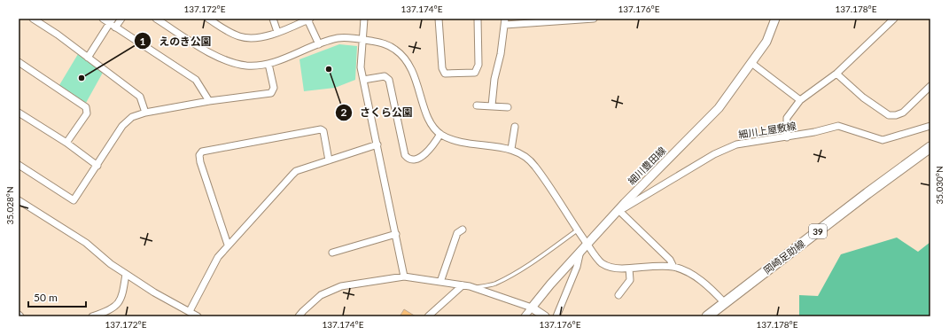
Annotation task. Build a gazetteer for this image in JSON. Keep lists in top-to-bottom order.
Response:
{
  "streets": {
    "main road": ["細川豊田線", "39", "岡崎足助線"],
    "street": ["細川上屋敷線"]
  },
  "crossings": [
    ["細川上屋敷線", "細川豊田線"]
  ],
  "places": ["さくら公園", "えのき公園"],
  "scale_bar": "50 m",
  "coordinates": [
    "137.172°E",
    "137.174°E",
    "137.176°E",
    "137.178°E",
    "35.030°N",
    "35.028°N"
  ]
}
